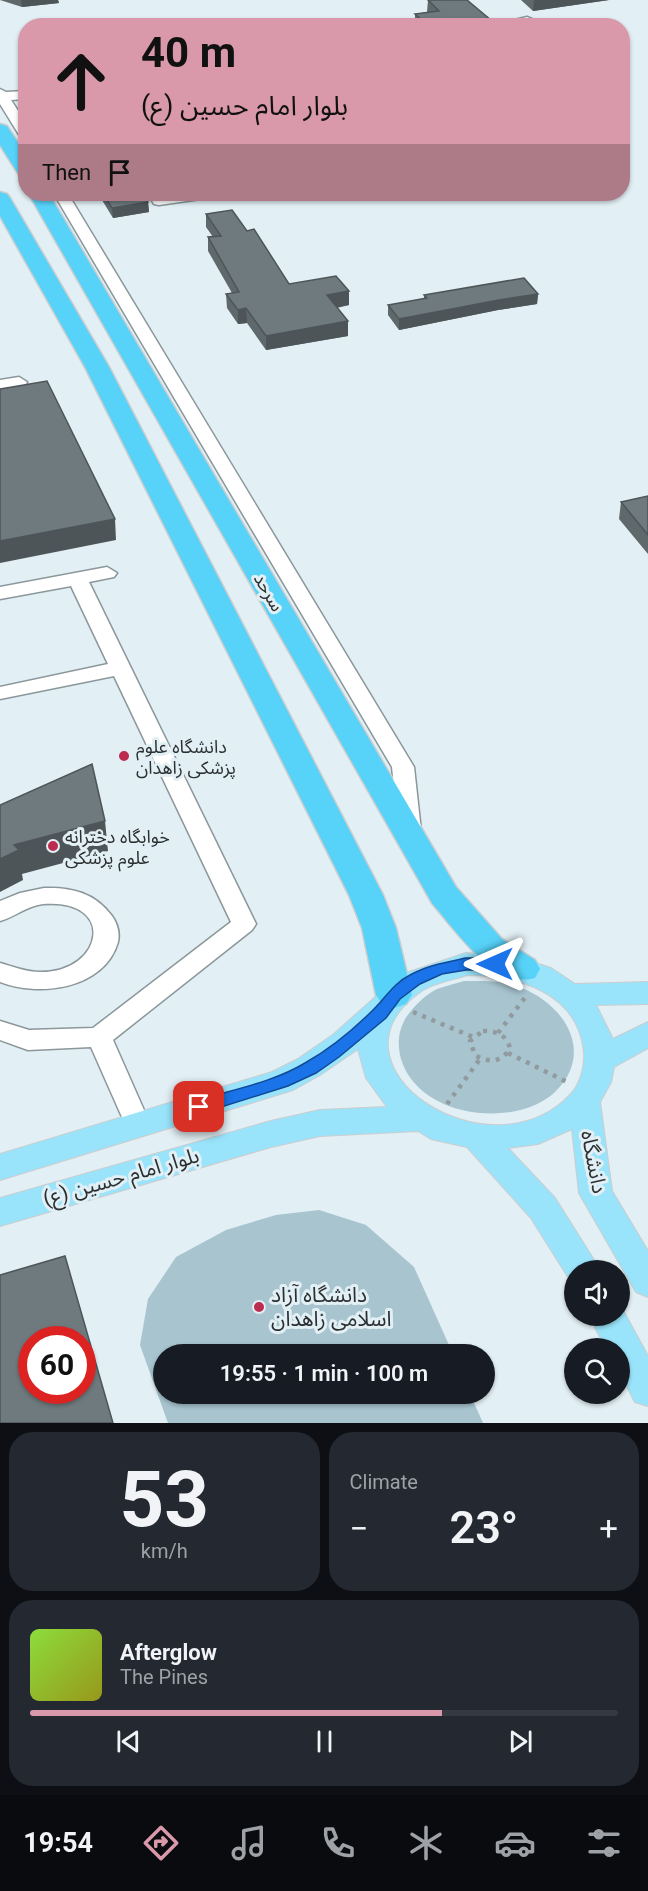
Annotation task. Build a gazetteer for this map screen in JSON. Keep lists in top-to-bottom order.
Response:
{
  "streets": {
    "highway": ["سرحد"],
    "main road": ["دانشگاه", "بلوار امام حسین (ع)"]
  },
  "places": ["دانشگاه علوم پزشکی زاهدان", "خوابگاه دخترانه علوم پزشکی", "دانشگاه آزاد اسلامی زاهدان"],
  "page": {
    "turn": ["40 m", "بلوار امام حسین (ع)"],
    "then": "Then",
    "limit": "60",
    "trip": "19:55 · 1 min · 100 m",
    "tile": [
      ["53", "km/h"],
      "Climate"
    ],
    "heat": ["−", "23°", "+"],
    "song": ["Afterglow", "The Pines"],
    "tabs": "19:54"
  }
}
